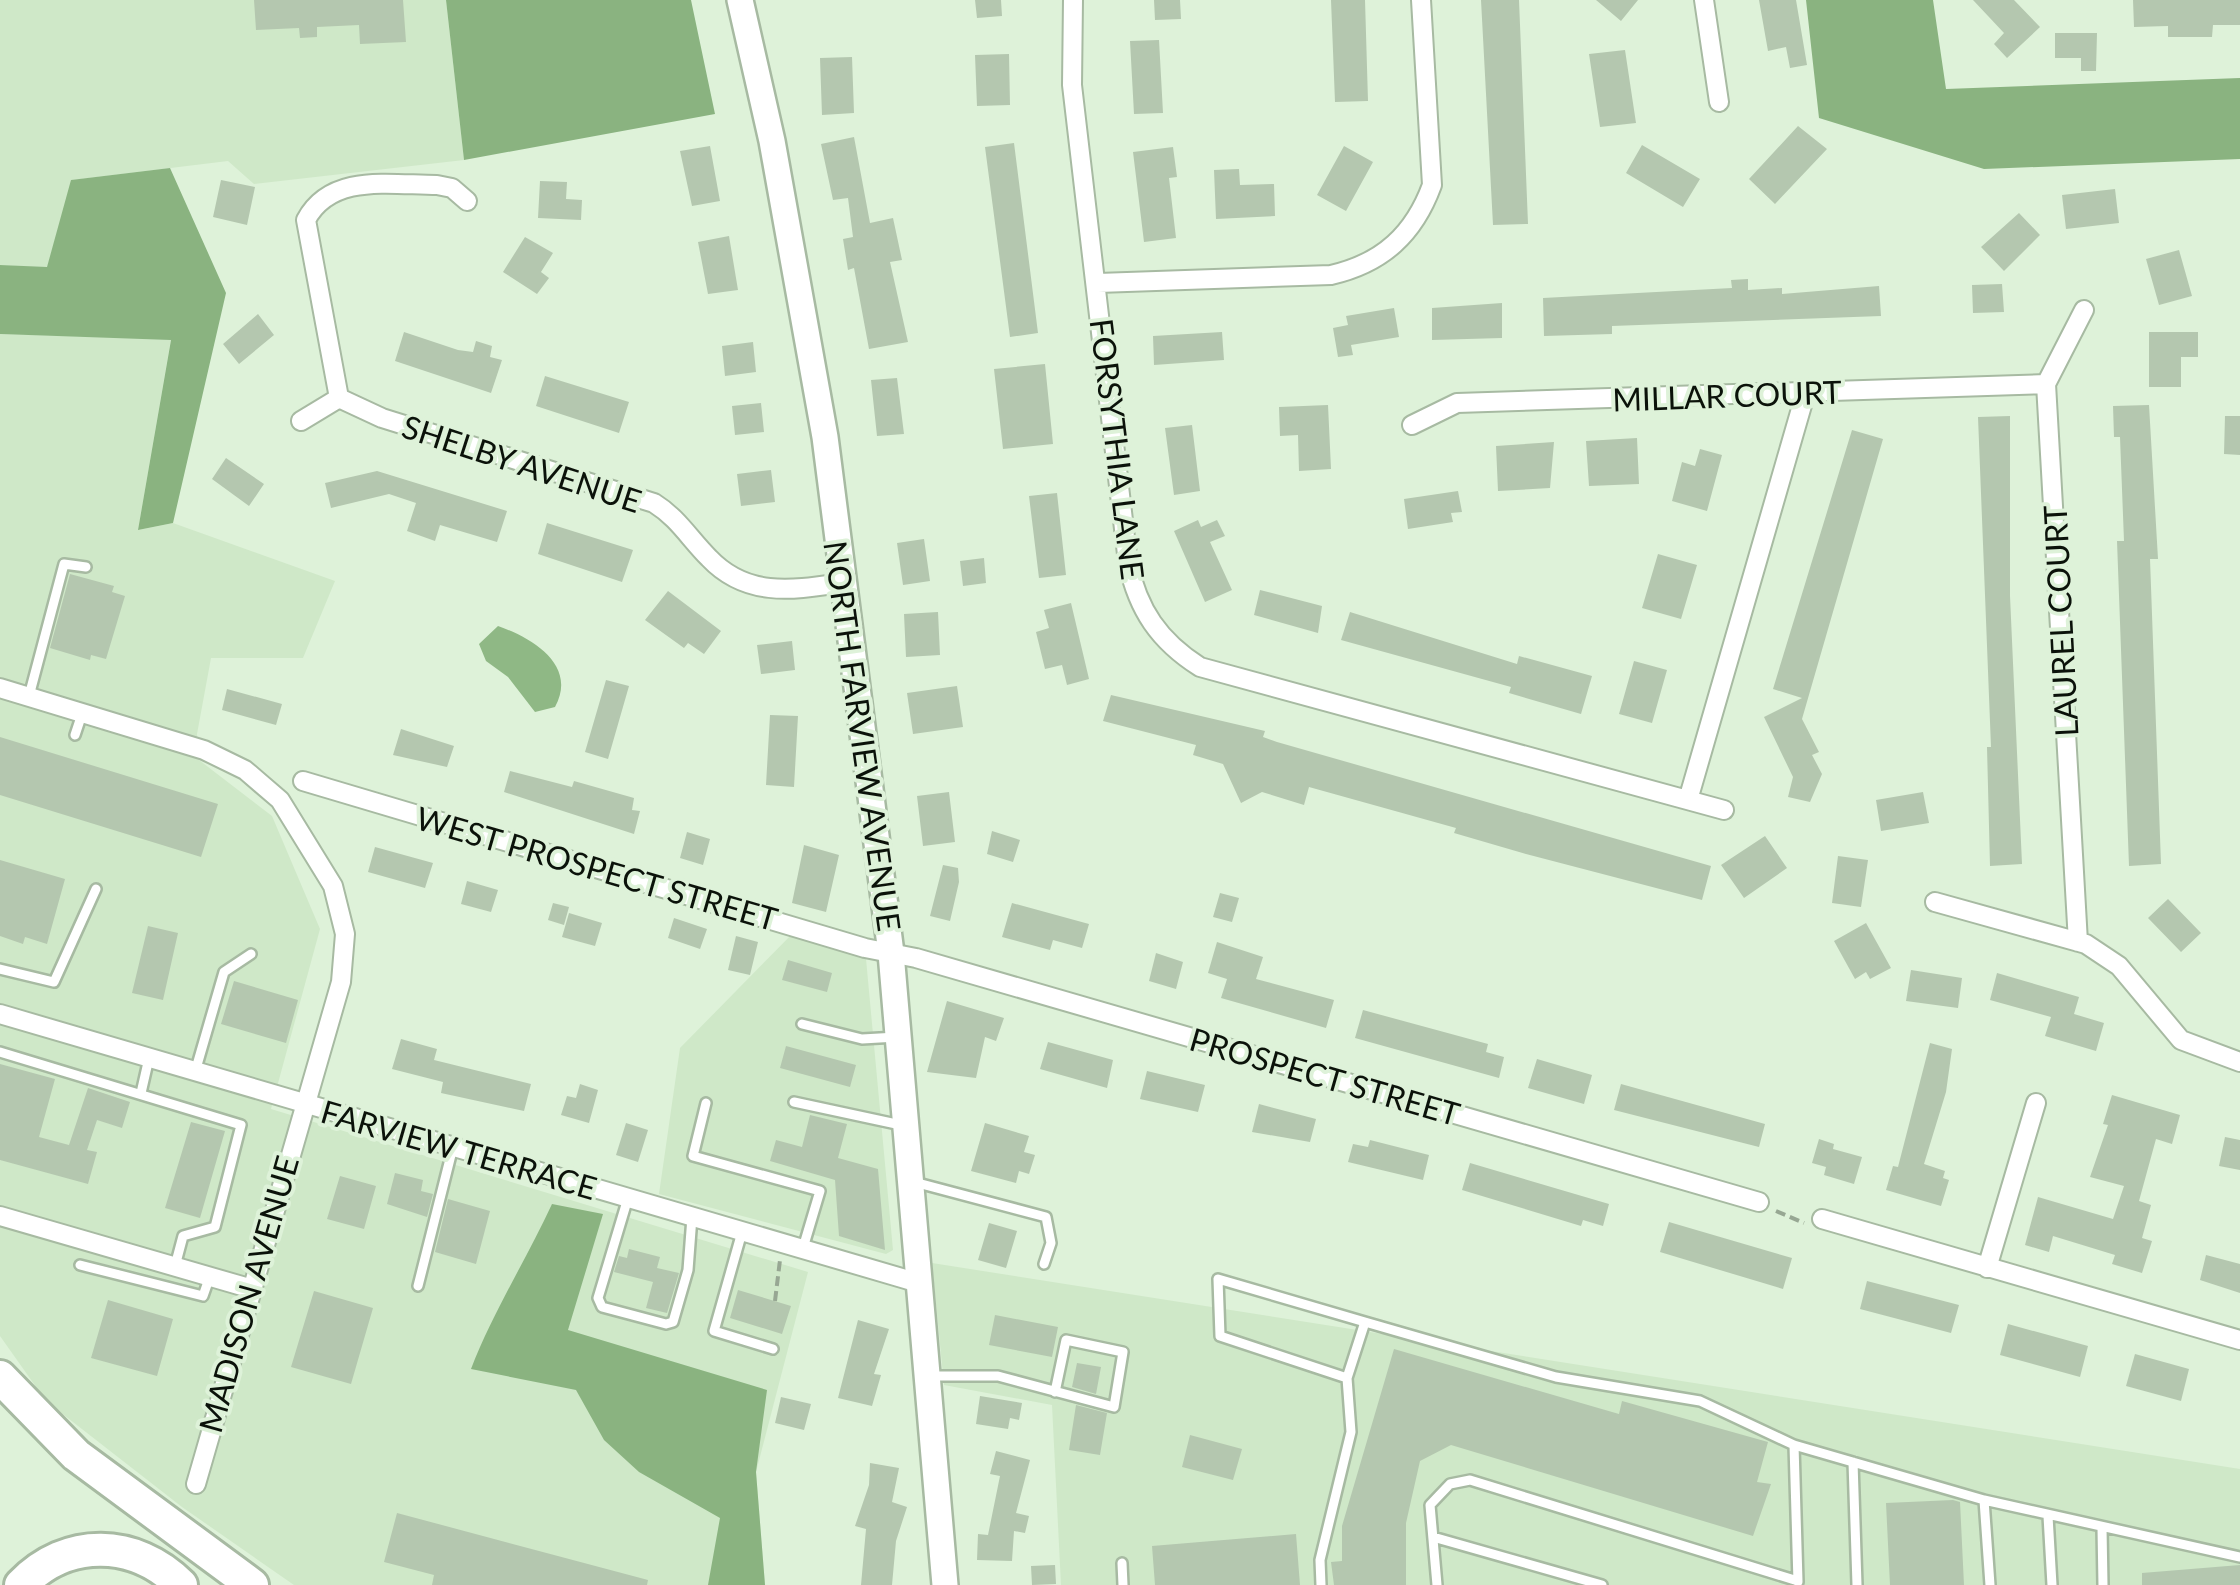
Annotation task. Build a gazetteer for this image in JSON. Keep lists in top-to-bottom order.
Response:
{
  "streets": {
    "street": [
      "MILLAR COURT",
      "FORSYTHIA LANE",
      "SHELBY AVENUE",
      "LAUREL COURT",
      "NORTH FARVIEW AVENUE",
      "WEST PROSPECT STREET",
      "PROSPECT STREET",
      "FARVIEW TERRACE",
      "MADISON AVENUE"
    ]
  },
  "crossings": [
    ["MILLAR COURT", "LAUREL COURT"],
    ["SHELBY AVENUE", "NORTH FARVIEW AVENUE"],
    ["NORTH FARVIEW AVENUE", "WEST PROSPECT STREET"],
    ["NORTH FARVIEW AVENUE", "PROSPECT STREET"],
    ["NORTH FARVIEW AVENUE", "FARVIEW TERRACE"],
    ["WEST PROSPECT STREET", "PROSPECT STREET"],
    ["FARVIEW TERRACE", "MADISON AVENUE"]
  ]
}
